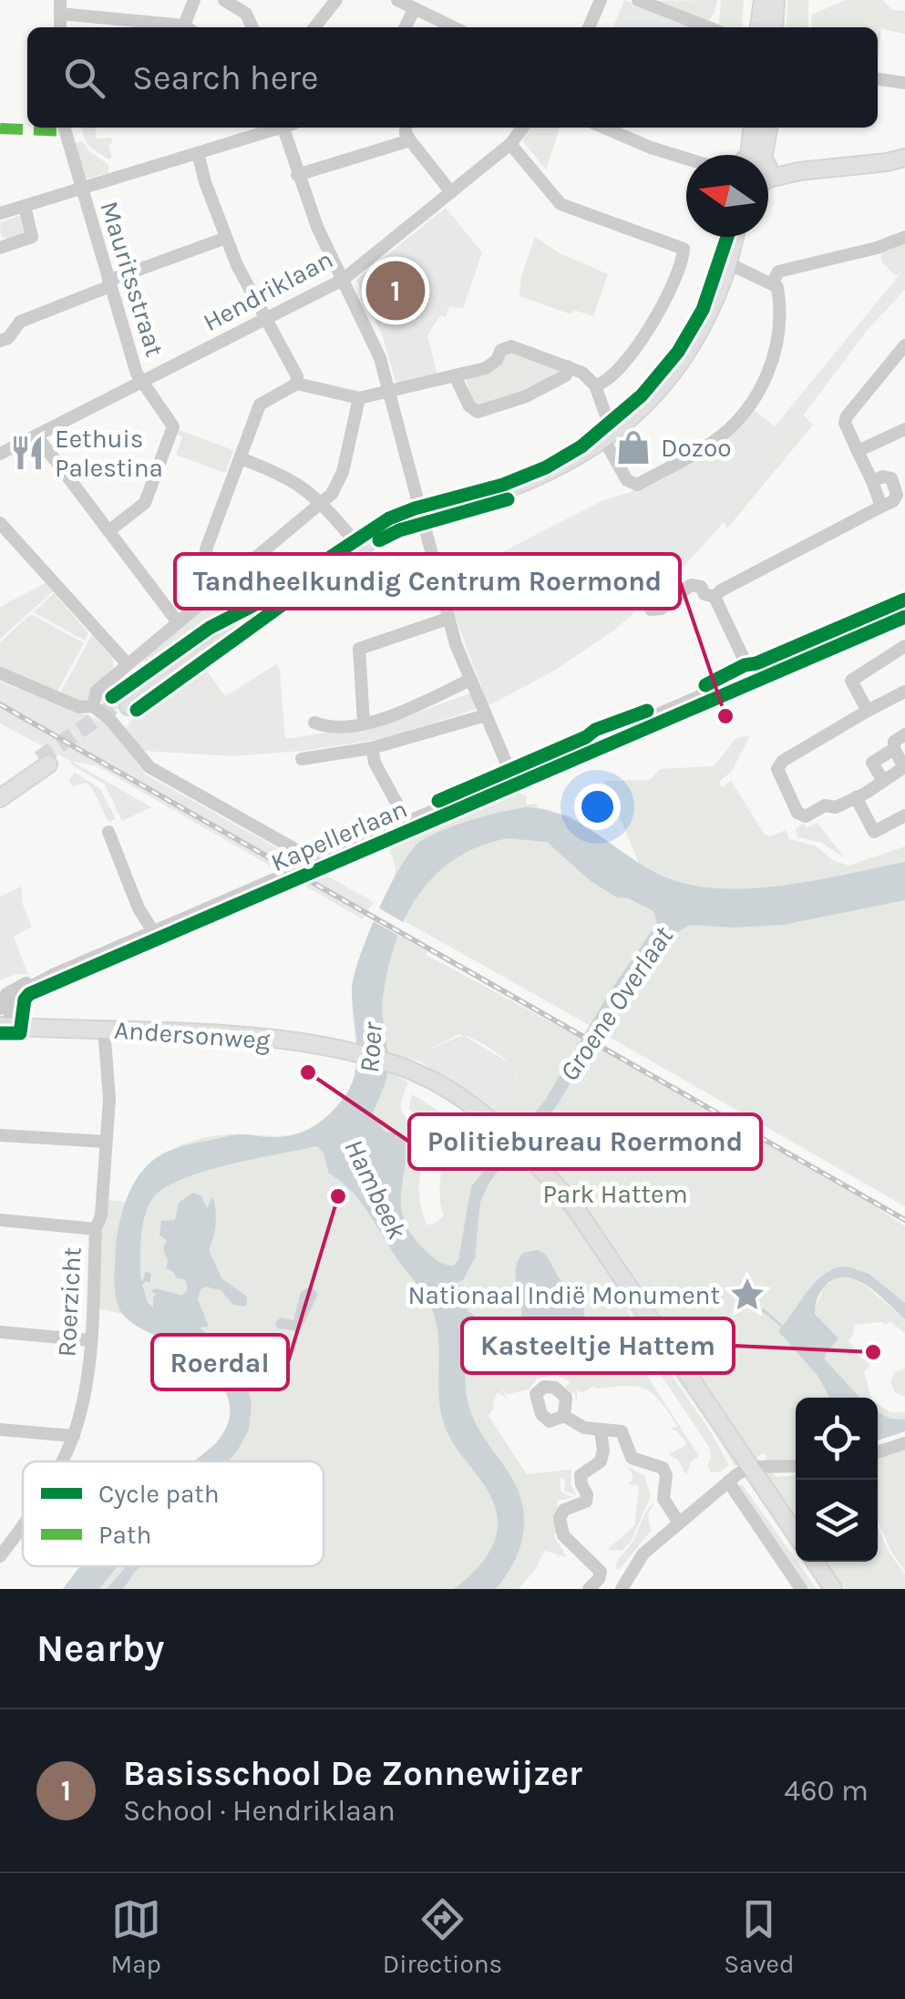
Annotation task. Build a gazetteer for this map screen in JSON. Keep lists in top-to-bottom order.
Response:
{
  "streets": {
    "main road": ["Andersonweg"],
    "street": [
      "Mauritsstraat",
      "Hendriklaan",
      "Kapellerlaan",
      "Roerzicht"
    ]
  },
  "crossings": [
    ["Mauritsstraat", "Hendriklaan"],
    ["Kapellerlaan", "Andersonweg"],
    ["Andersonweg", "Roerzicht"]
  ],
  "water": ["Groene Overlaat", "Roer", "Hambeek"],
  "parks": ["Park Hattem"],
  "places": {
    "shop": ["Dozoo"],
    "restaurant": ["Eethuis Palestina"],
    "other": [
      "Tandheelkundig Centrum Roermond",
      "Politiebureau Roermond",
      "Roerdal",
      "Kasteeltje Hattem"
    ],
    "place": ["Nationaal Indië Monument"]
  },
  "legend": ["Cycle path", "Path"],
  "north": "left",
  "page": {
    "search": "Search here",
    "pins": "1",
    "heading": "Nearby",
    "list": [
      {
        "mark": "1",
        "name": "Basisschool De Zonnewijzer",
        "note": "School · Hendriklaan",
        "value": "460 m"
      }
    ],
    "nav": ["Map", "Directions", "Saved"]
  }
}
